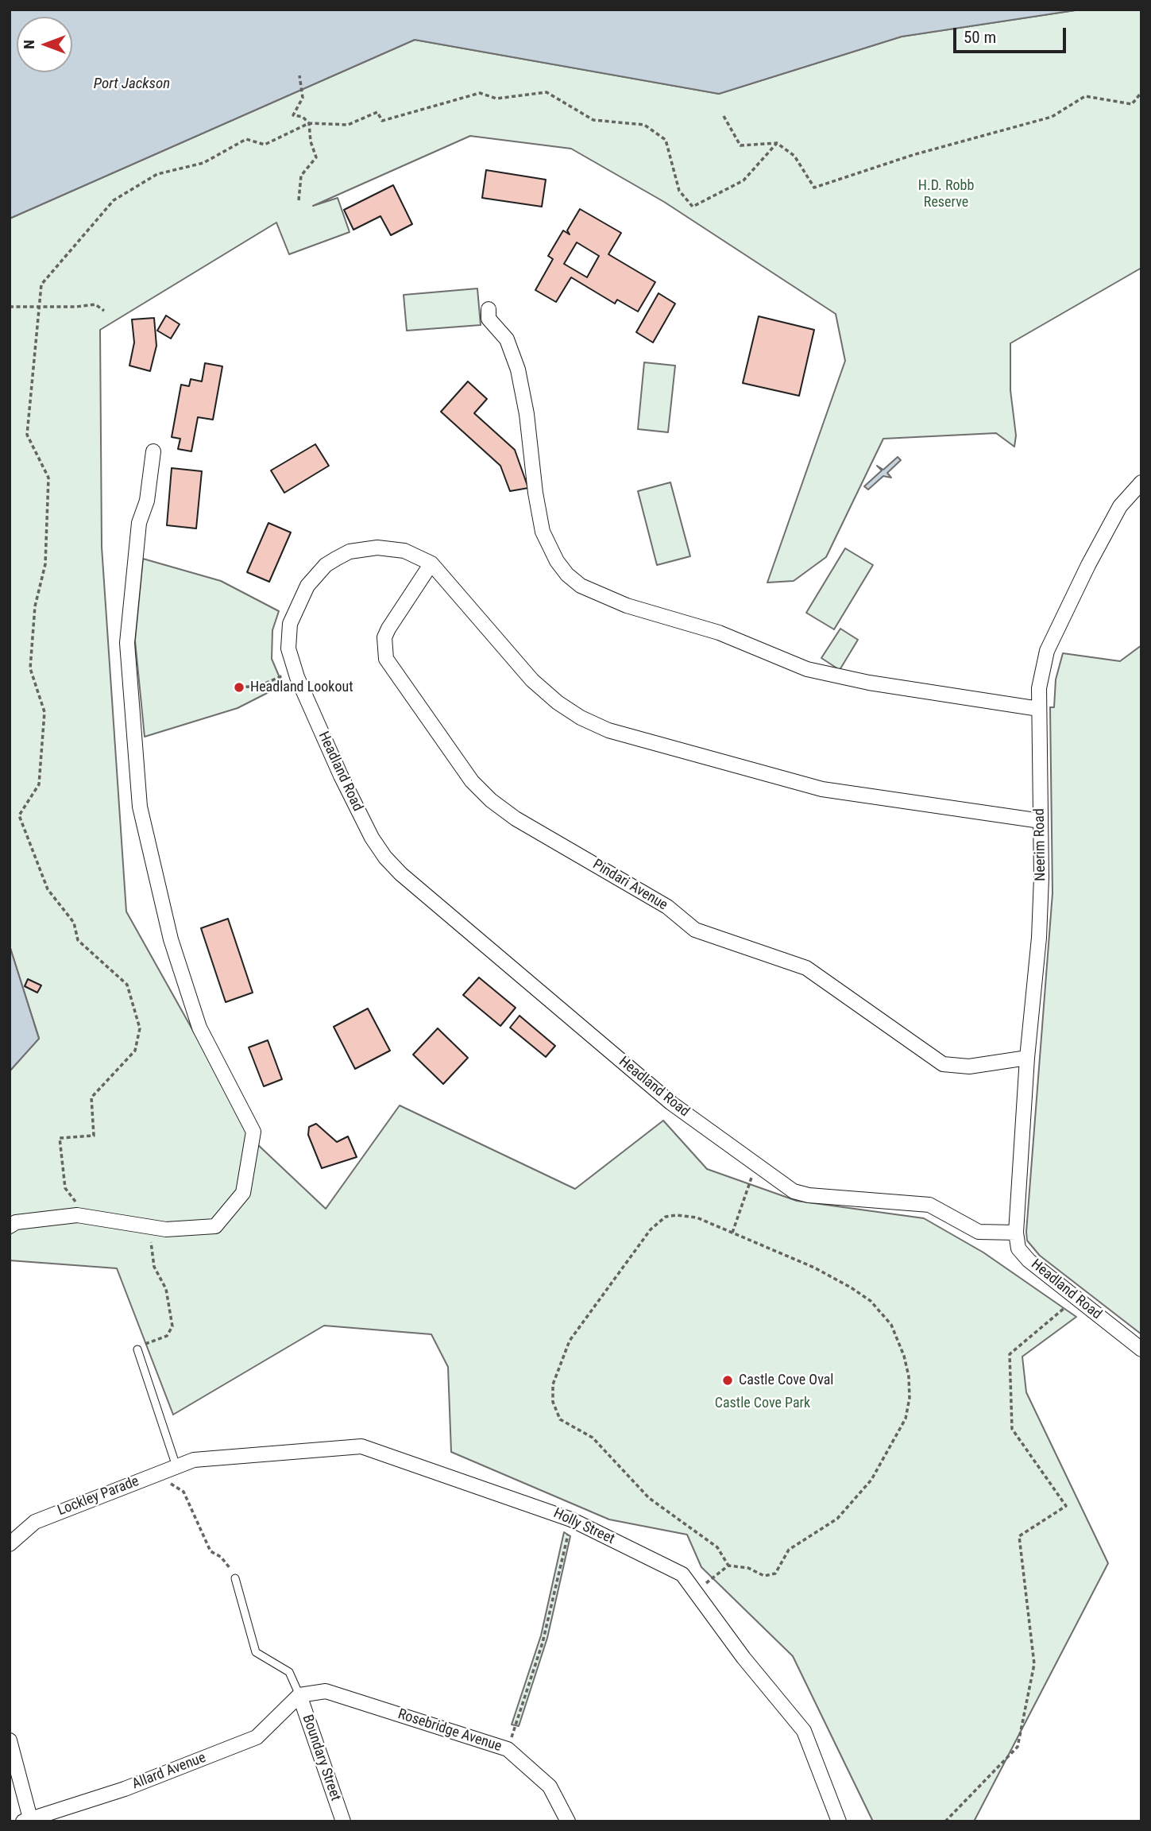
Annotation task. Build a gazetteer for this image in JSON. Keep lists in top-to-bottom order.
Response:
{
  "streets": {
    "street": [
      "Headland Road",
      "Neerim Road",
      "Pindari Avenue",
      "Lockley Parade",
      "Holly Street",
      "Rosebridge Avenue",
      "Boundary Street",
      "Allard Avenue"
    ]
  },
  "crossings": [
    ["Headland Road", "Neerim Road"],
    ["Headland Road", "Pindari Avenue"],
    ["Neerim Road", "Pindari Avenue"],
    ["Lockley Parade", "Holly Street"],
    ["Rosebridge Avenue", "Boundary Street"],
    ["Rosebridge Avenue", "Allard Avenue"],
    ["Boundary Street", "Allard Avenue"]
  ],
  "water": ["Port Jackson"],
  "parks": ["H.D. Robb Reserve", "Castle Cove Park"],
  "places": ["Headland Lookout", "Castle Cove Oval"],
  "scale_bar": "50 m",
  "north": "left"
}
